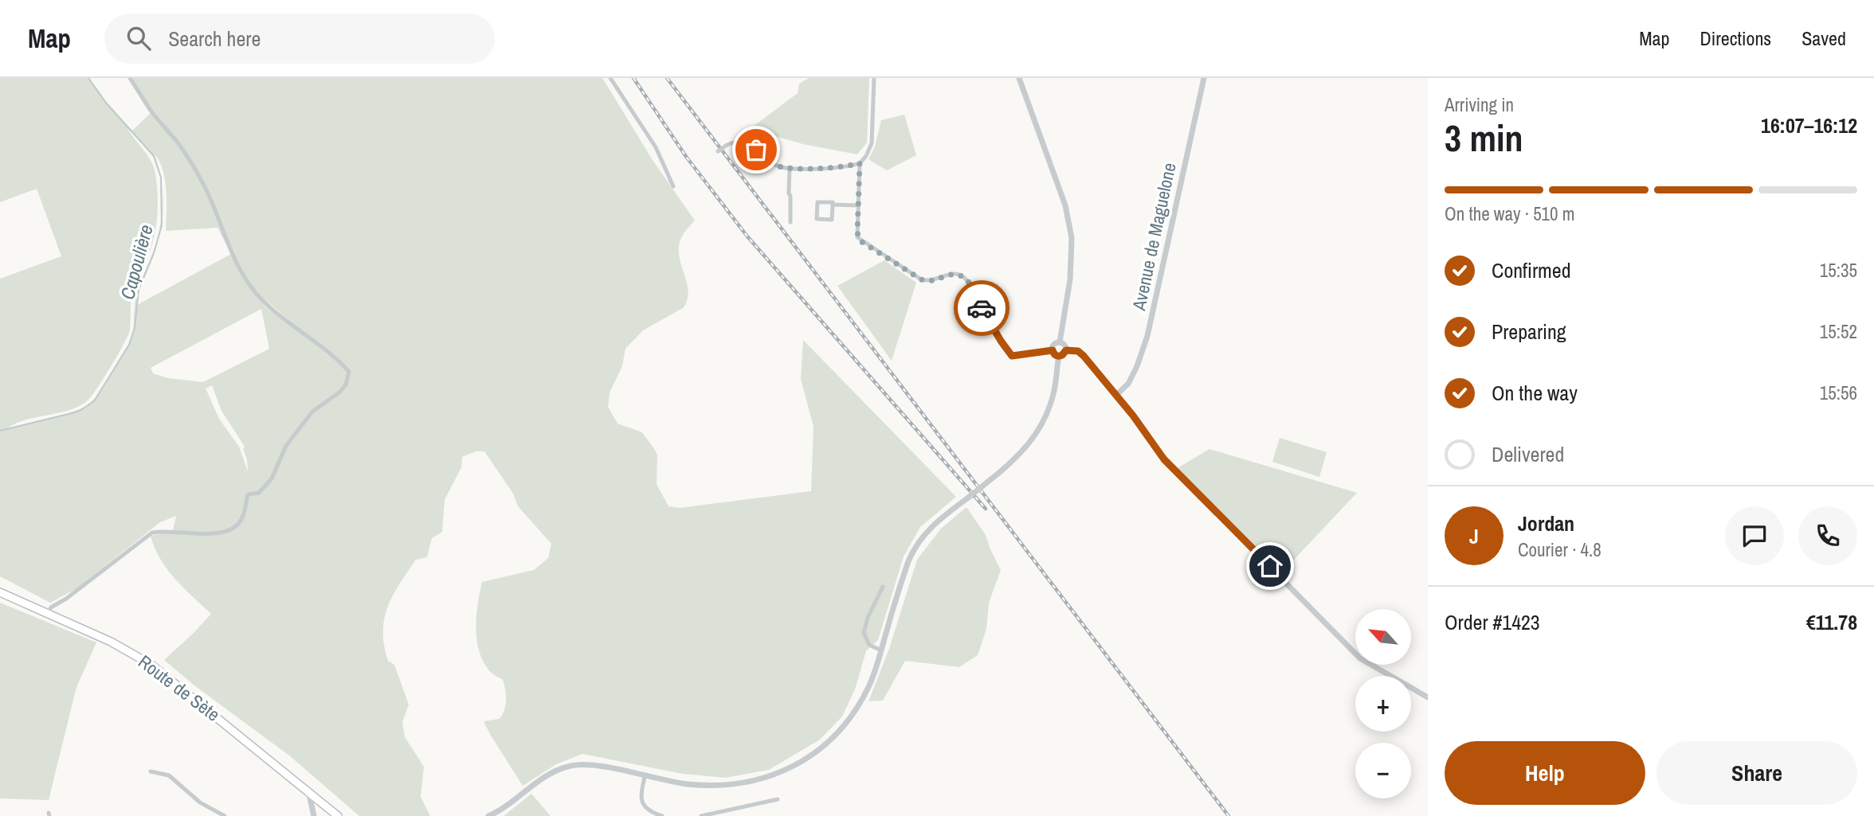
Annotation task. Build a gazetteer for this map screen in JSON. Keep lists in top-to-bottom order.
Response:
{
  "streets": {
    "main road": ["Route de Sète"],
    "street": ["Avenue de Maguelone"]
  },
  "water": ["Capoulière"],
  "north": "top left",
  "page": {
    "header": "Map",
    "search": "Search here",
    "nav": ["Map", "Directions", "Saved"],
    "heading": ["3 min", "Arriving in", "16:07–16:12"],
    "panel": [
      "Jordan",
      "Courier · 4.8",
      "Order #1423",
      "€11.78"
    ],
    "bar": "On the way · 510 m",
    "list": [
      ["Confirmed", "15:35"],
      ["Preparing", "15:52"],
      ["On the way", "15:56"],
      "Delivered"
    ],
    "round": "J",
    "map_buttons": ["+", "−"],
    "buttons": ["Help", "Share"]
  }
}
